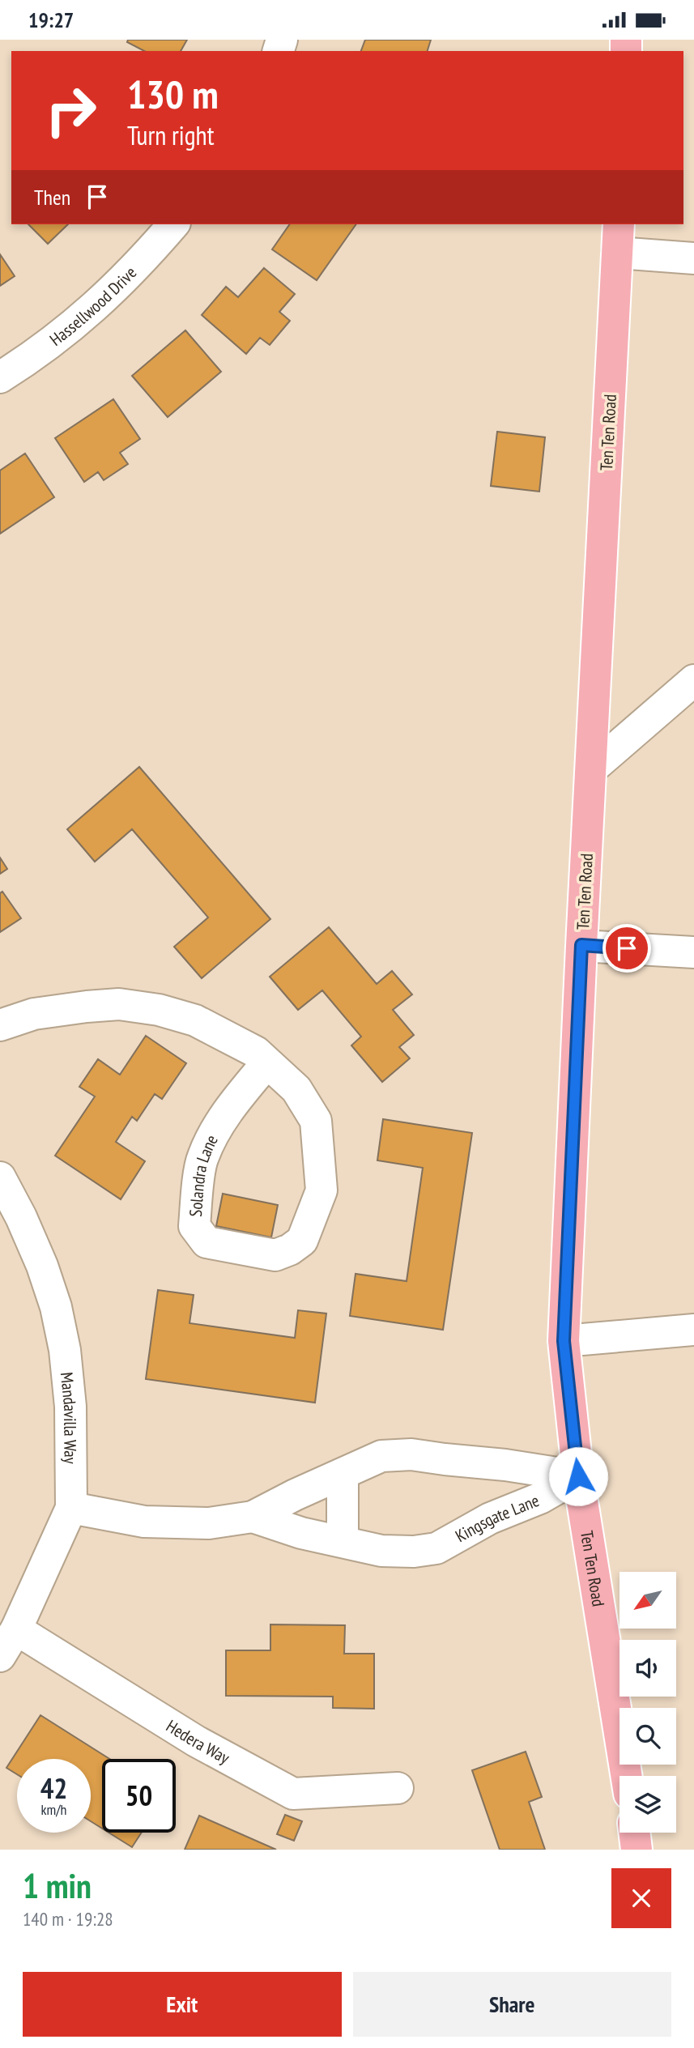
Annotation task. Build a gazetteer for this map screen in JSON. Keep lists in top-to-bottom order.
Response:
{
  "streets": {
    "main road": ["Ten Ten Road"],
    "street": [
      "Hassellwood Drive",
      "Solandra Lane",
      "Mandavilla Way",
      "Kingsgate Lane",
      "Hedera Way"
    ]
  },
  "crossings": [
    ["Ten Ten Road", "Kingsgate Lane"],
    ["Mandavilla Way", "Kingsgate Lane"],
    ["Mandavilla Way", "Hedera Way"]
  ],
  "north": "bottom left",
  "page": {
    "status": "19:27",
    "turn": ["130 m", "Turn right"],
    "then": "Then",
    "speed": "42 km/h",
    "limit": "50",
    "heading": ["1 min", "140 m · 19:28"],
    "buttons": ["Exit", "Share"]
  }
}
